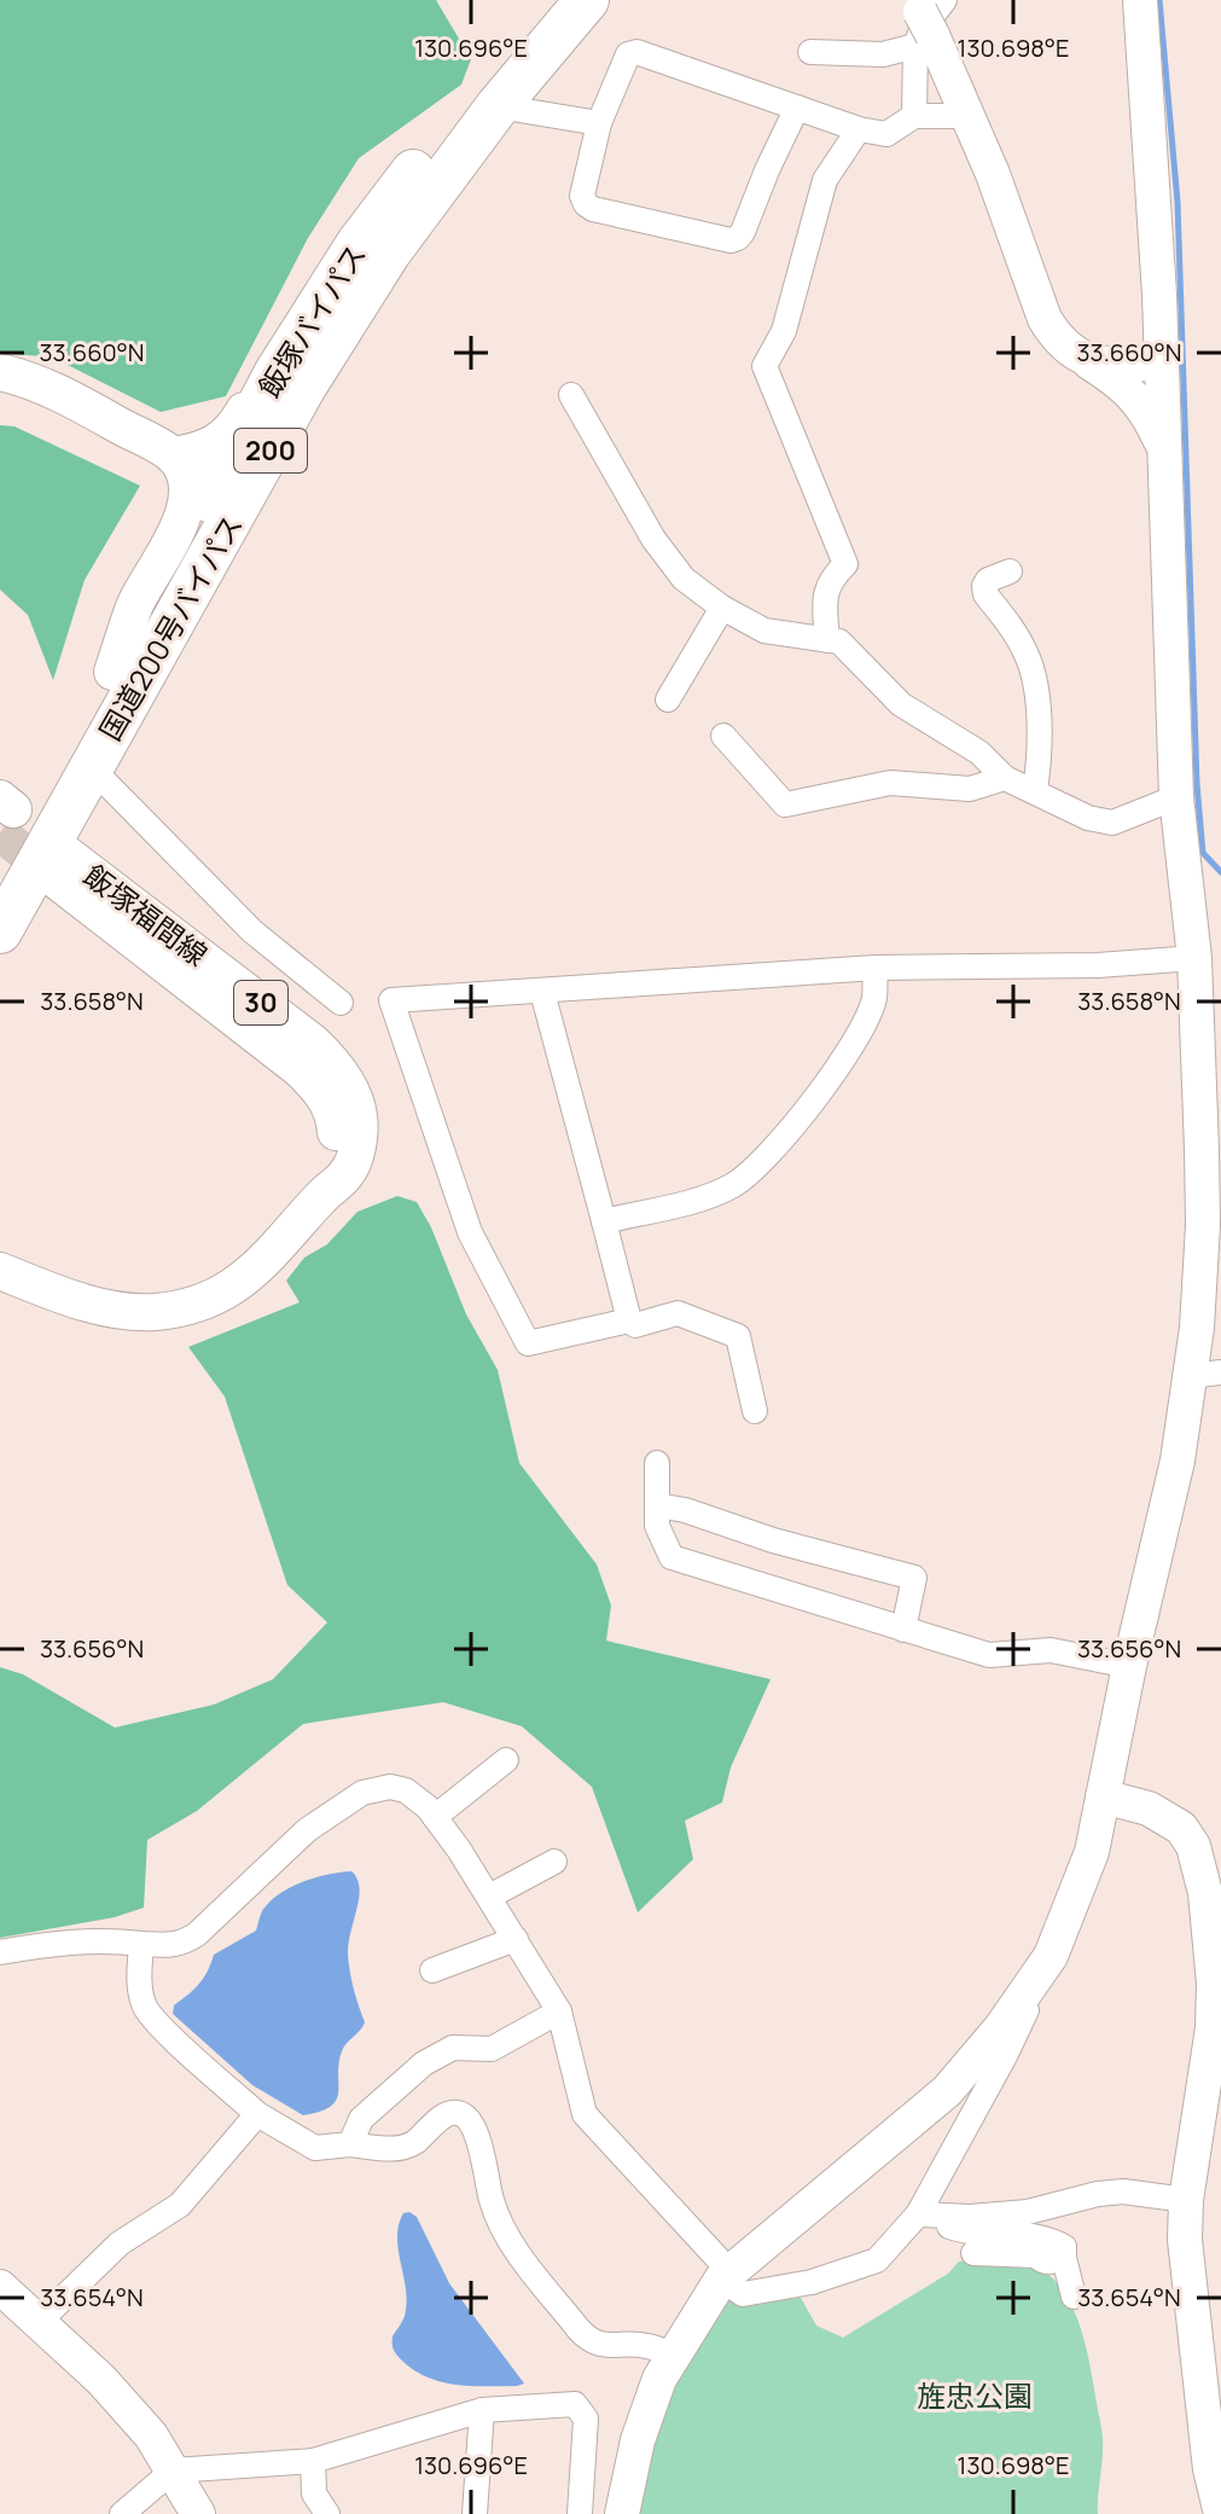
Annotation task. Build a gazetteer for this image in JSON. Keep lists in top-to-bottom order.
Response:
{
  "streets": {
    "highway": ["飯塚バイパス", "200", "国道200号バイパス"],
    "main road": ["飯塚福間線", "30"]
  },
  "parks": ["旌忠公園"],
  "coordinates": [
    "130.696°E",
    "130.698°E",
    "33.660°N",
    "33.658°N",
    "33.656°N",
    "33.654°N"
  ]
}
